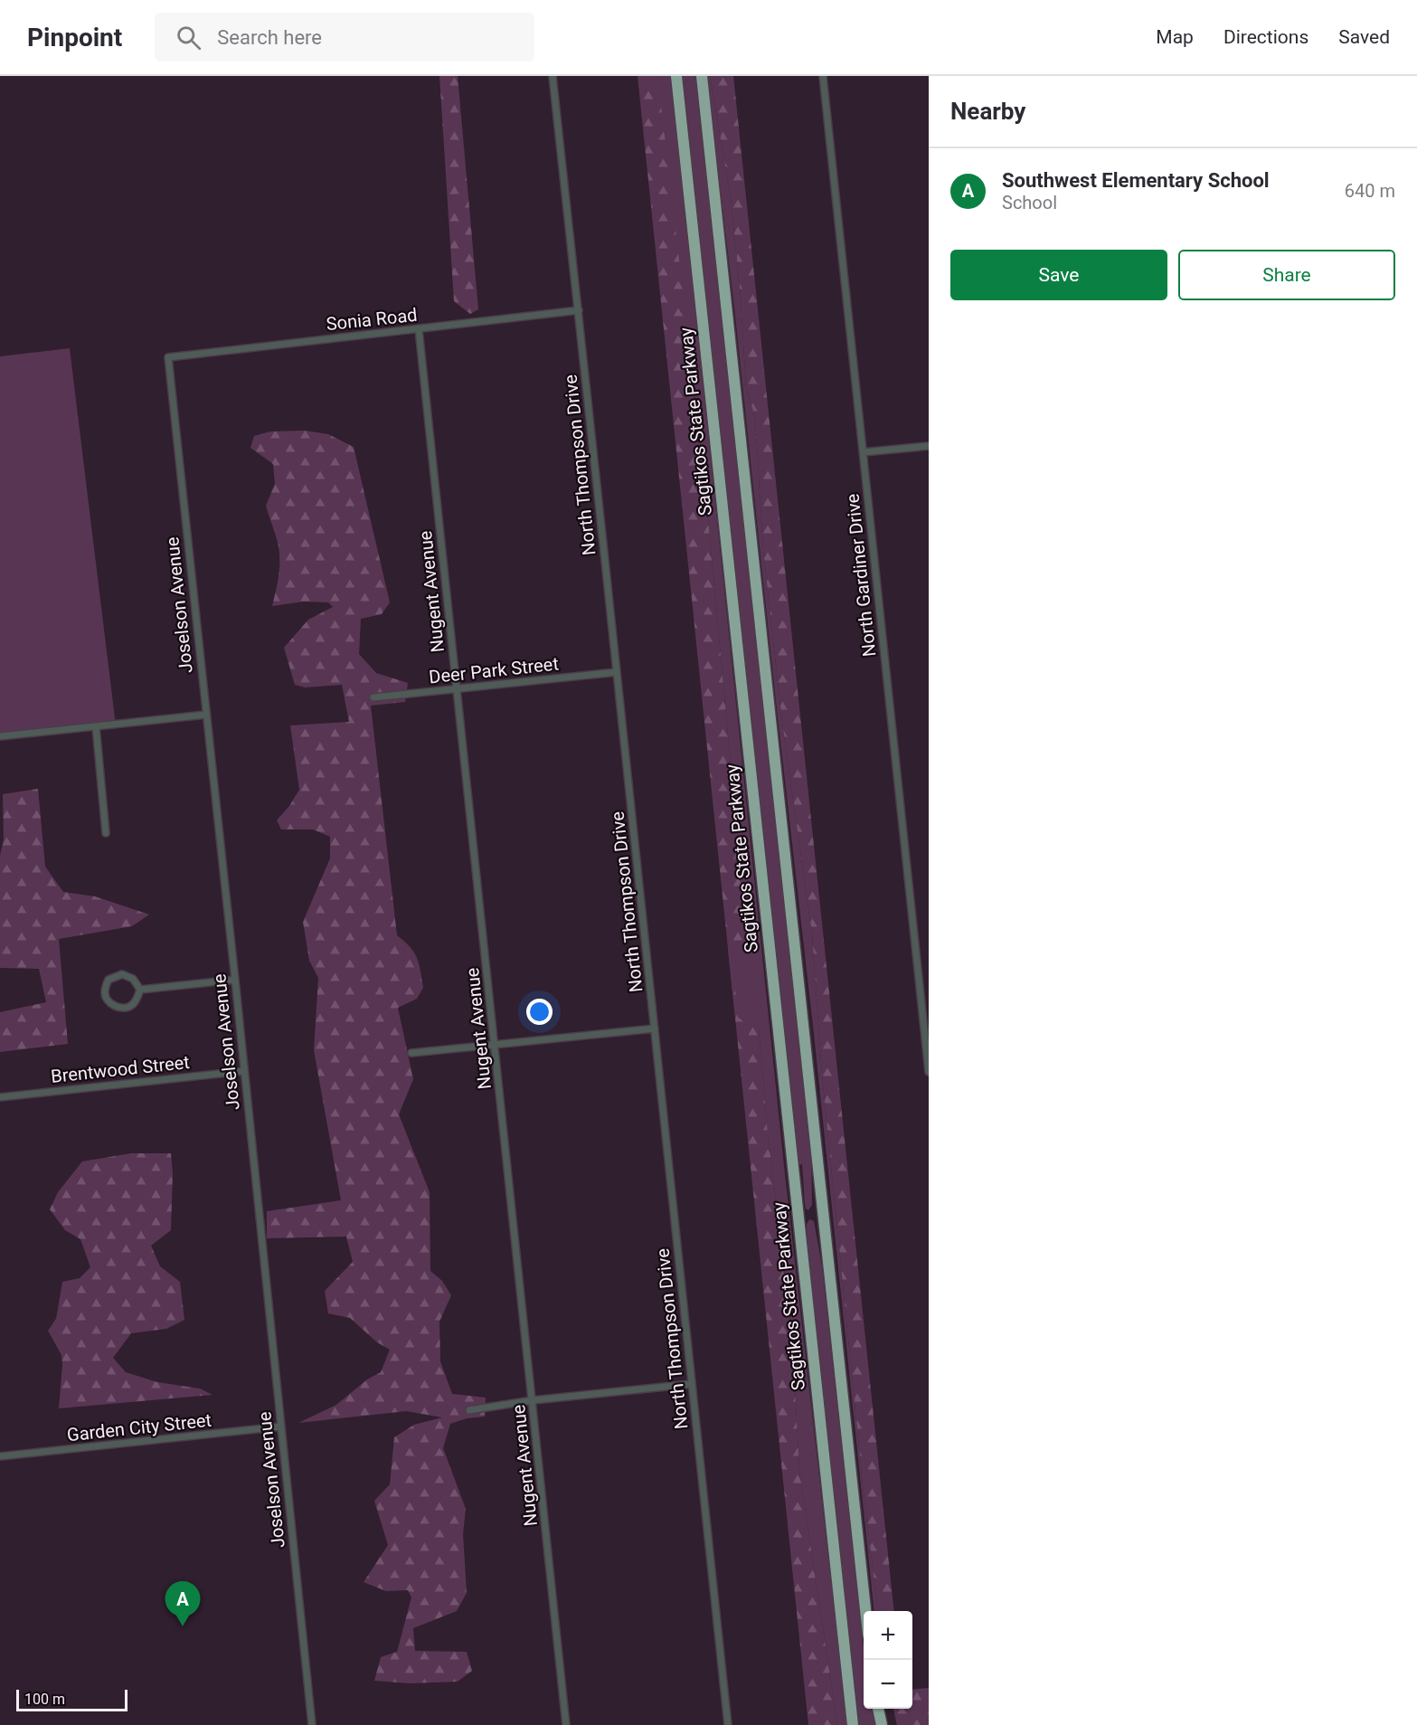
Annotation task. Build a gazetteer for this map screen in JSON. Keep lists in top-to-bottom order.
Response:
{
  "streets": {
    "highway": ["Sagtikos State Parkway"],
    "street": [
      "Sonia Road",
      "North Thompson Drive",
      "North Gardiner Drive",
      "Nugent Avenue",
      "Joselson Avenue",
      "Deer Park Street",
      "Brentwood Street",
      "Garden City Street"
    ]
  },
  "crossings": [
    ["Sonia Road", "North Thompson Drive"],
    ["Sonia Road", "Nugent Avenue"],
    ["Sonia Road", "Joselson Avenue"],
    ["North Thompson Drive", "Deer Park Street"],
    ["Nugent Avenue", "Deer Park Street"],
    ["Joselson Avenue", "Brentwood Street"],
    ["Joselson Avenue", "Garden City Street"]
  ],
  "scale_bar": "100 m",
  "page": {
    "header": "Pinpoint",
    "search": "Search here",
    "nav": ["Map", "Directions", "Saved"],
    "heading": "Nearby",
    "list": [
      {
        "mark": "A",
        "name": "Southwest Elementary School",
        "note": "School",
        "value": "640 m"
      }
    ],
    "buttons": ["Save", "Share"],
    "pins": "A",
    "map_buttons": ["+", "−"],
    "scale": "100 m"
  }
}
